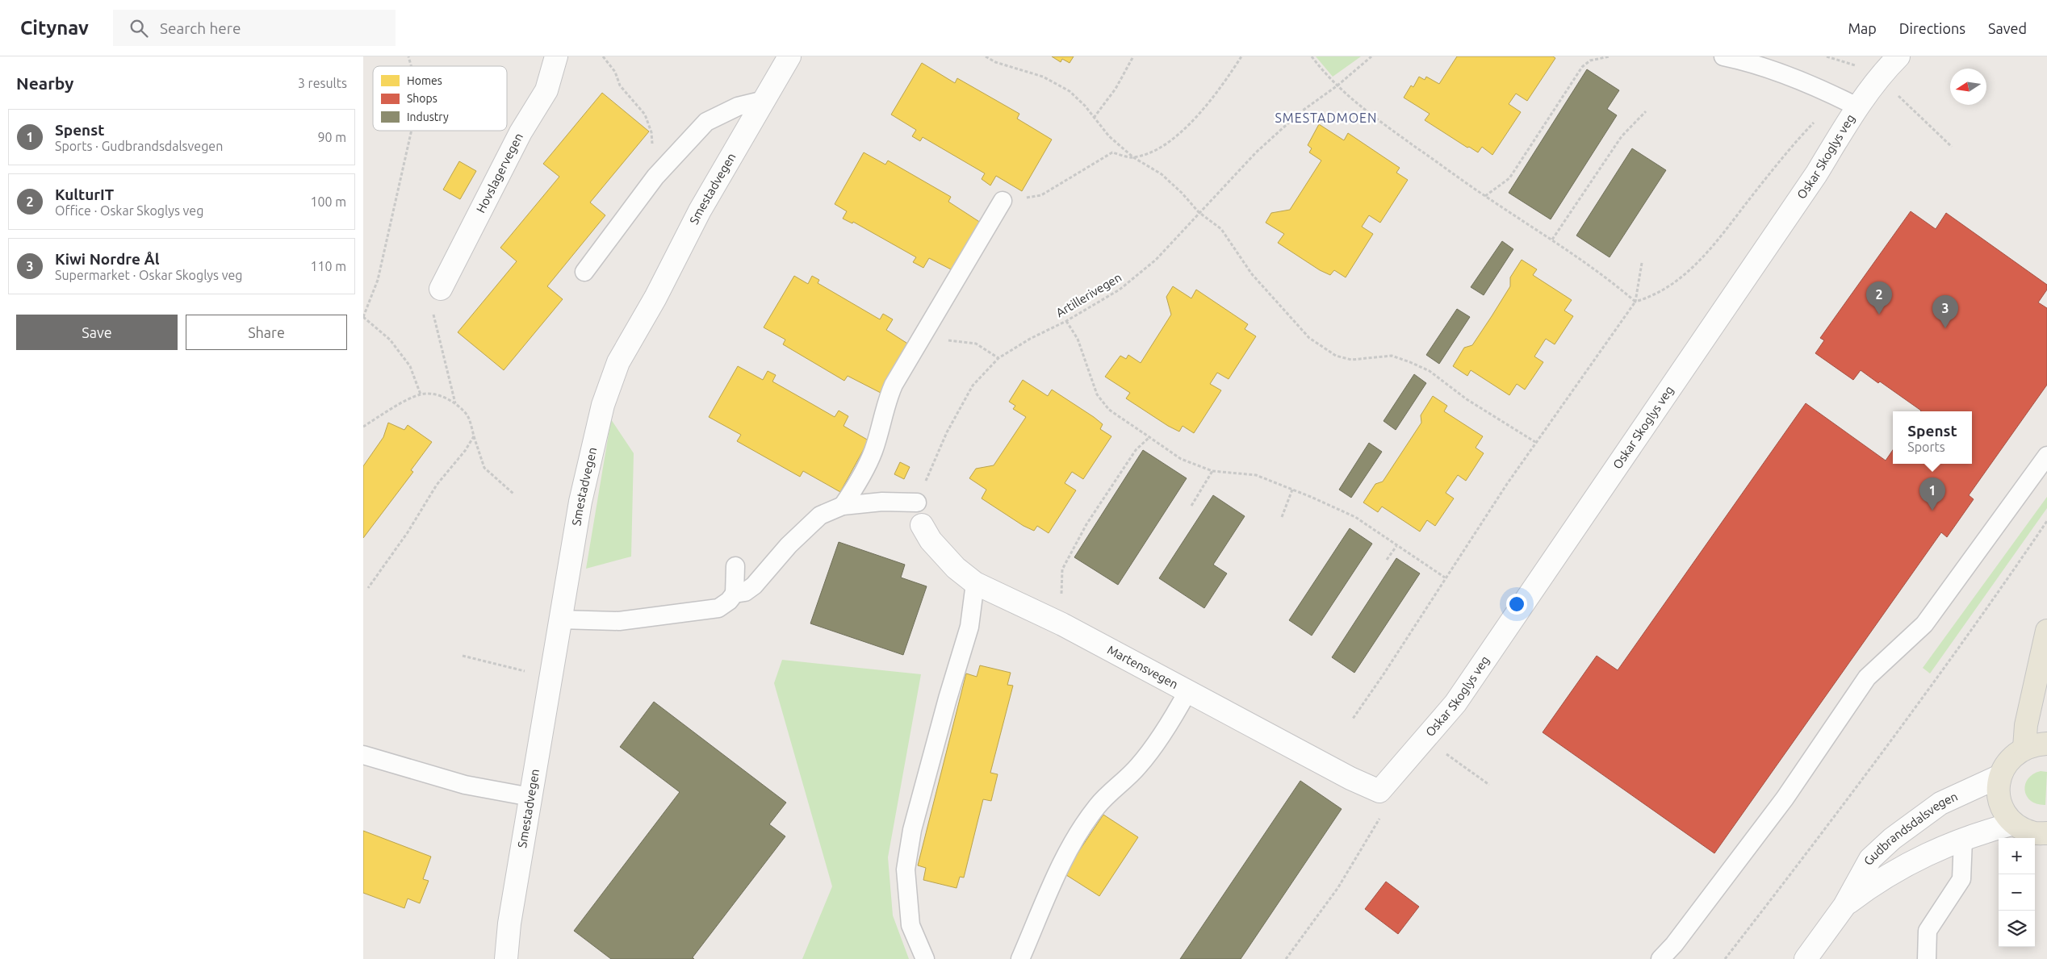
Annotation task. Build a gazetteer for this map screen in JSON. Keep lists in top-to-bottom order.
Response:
{
  "streets": {
    "street": [
      "Oskar Skoglys veg",
      "Hovslagervegen",
      "Smestadvegen",
      "Martensvegen",
      "Gudbrandsdalsvegen"
    ],
    "path": ["Artillerivegen"]
  },
  "crossings": [
    ["Oskar Skoglys veg", "Martensvegen"]
  ],
  "districts": ["SMESTADMOEN"],
  "legend": ["Homes", "Shops", "Industry"],
  "north": "left",
  "page": {
    "header": "Citynav",
    "search": "Search here",
    "nav": ["Map", "Directions", "Saved"],
    "heading": ["Nearby", "3 results"],
    "list": [
      {
        "mark": "1",
        "name": "Spenst",
        "note": "Sports · Gudbrandsdalsvegen",
        "value": "90 m"
      },
      {
        "mark": "2",
        "name": "KulturIT",
        "note": "Office · Oskar Skoglys veg",
        "value": "100 m"
      },
      {
        "mark": "3",
        "name": "Kiwi Nordre Ål",
        "note": "Supermarket · Oskar Skoglys veg",
        "value": "110 m"
      }
    ],
    "pins": ["2", "3", "1"],
    "buttons": ["Save", "Share"],
    "popup": ["Spenst", "Sports"],
    "map_buttons": ["+", "−"]
  }
}
